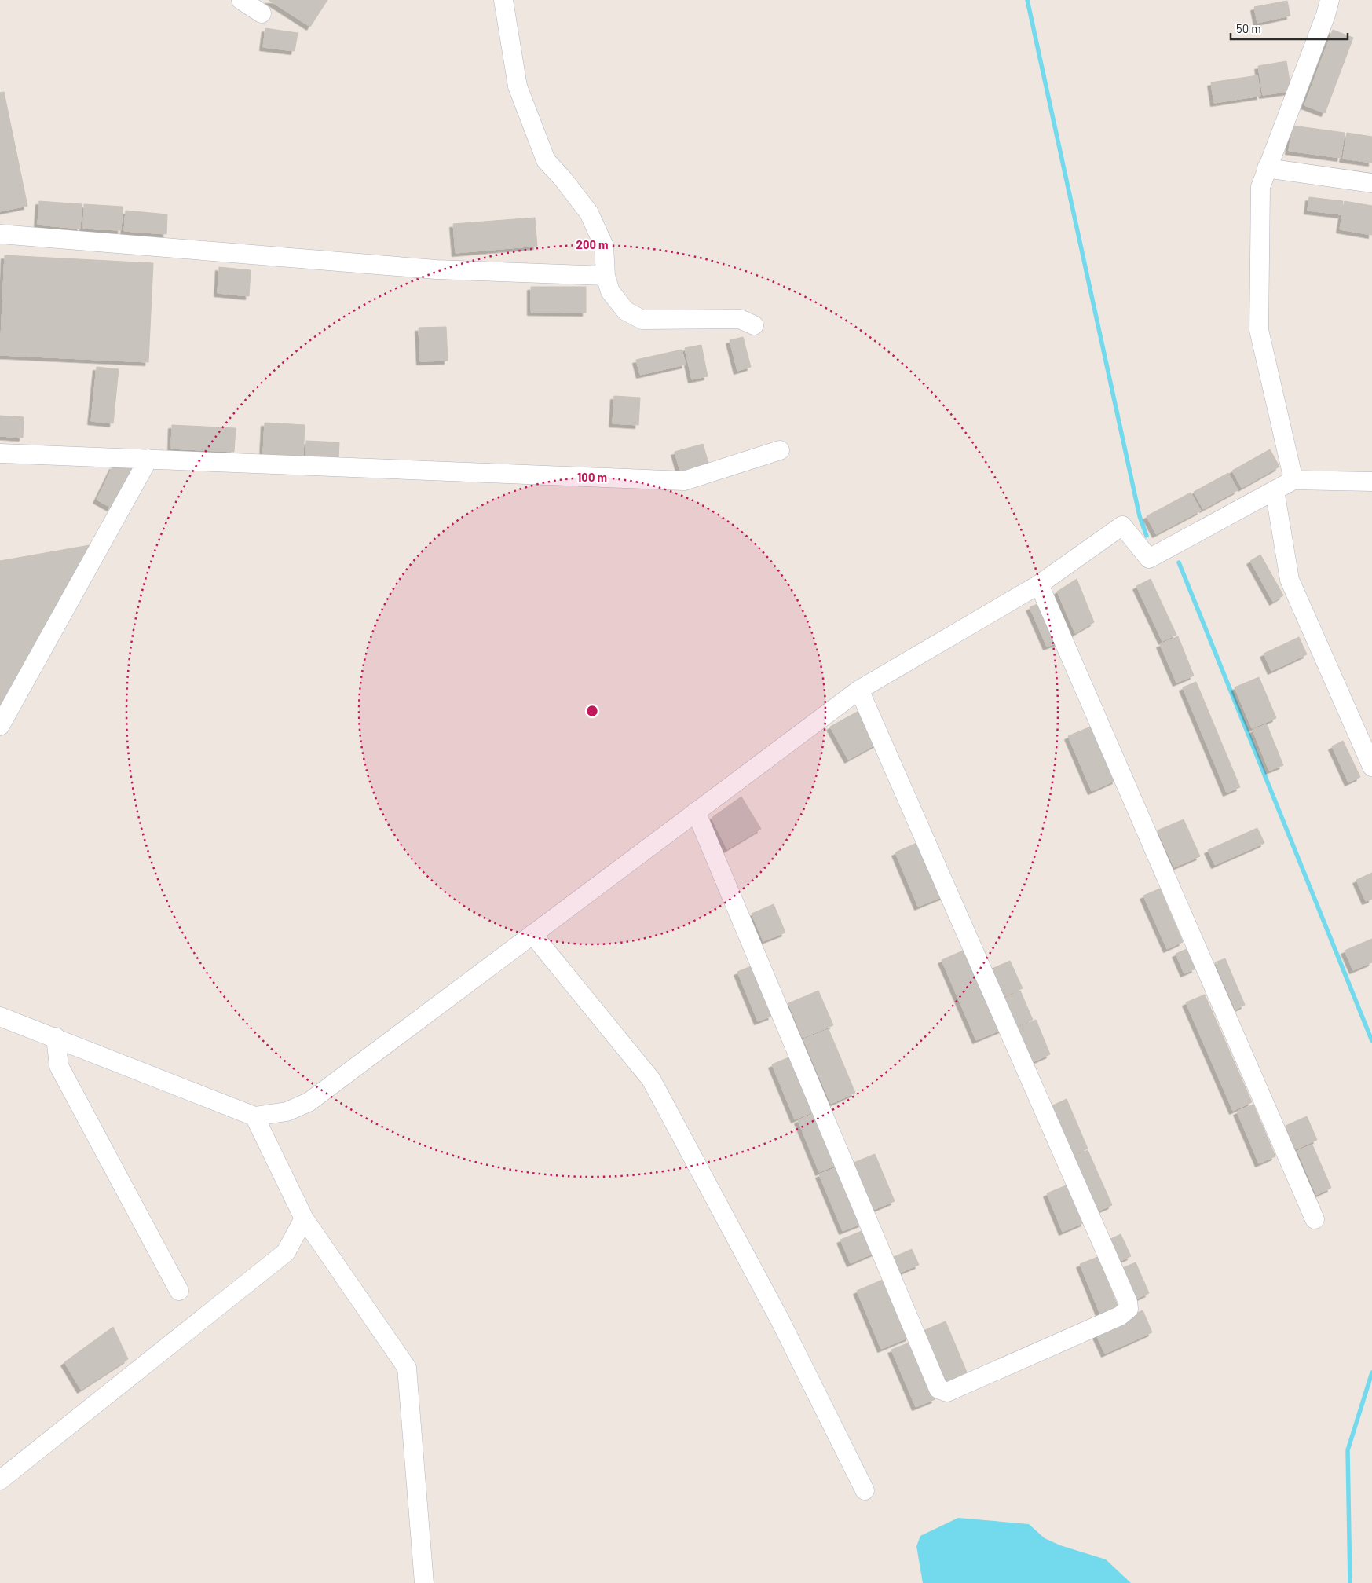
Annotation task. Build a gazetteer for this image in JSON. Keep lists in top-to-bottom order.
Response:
{
  "scale_bar": "50 m",
  "rings": ["200 m", "100 m"]
}
